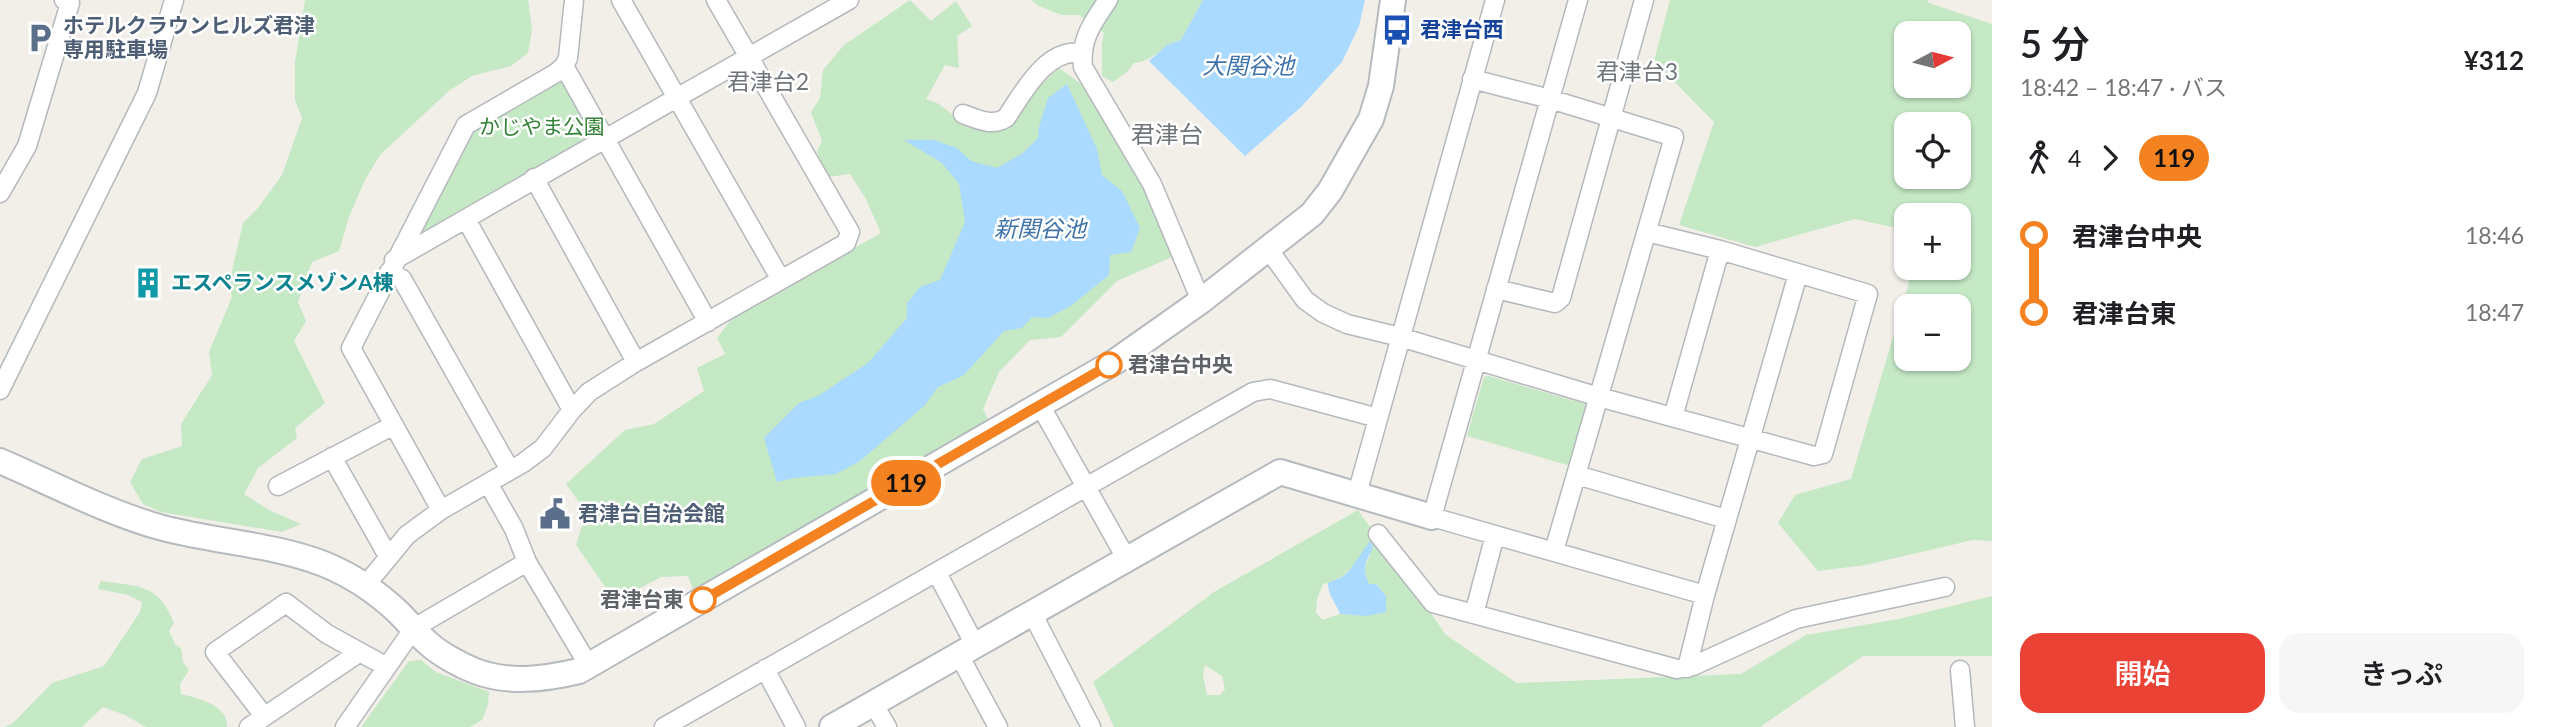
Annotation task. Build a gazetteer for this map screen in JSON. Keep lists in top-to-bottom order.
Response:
{
  "districts": ["君津台3", "君津台2", "君津台"],
  "water": ["大関谷池", "新関谷池"],
  "parks": ["かじやま公園"],
  "places": {
    "bus stop": ["君津台西"],
    "parking": ["ホテルクラウンヒルズ君津 専用駐車場"],
    "building": ["エスペランスメゾンA棟"],
    "other": ["君津台中央", "君津台東"],
    "public building": ["君津台自治会館"]
  },
  "lines": ["bus line 119"],
  "north": "right",
  "page": {
    "on_map": "119",
    "heading": ["5 分", "18:42 – 18:47 · バス", "¥312"],
    "map_buttons": ["+", "−"],
    "legs": ["4", "119"],
    "list": [
      {
        "name": "君津台中央",
        "value": "18:46"
      },
      {
        "name": "君津台東",
        "value": "18:47"
      }
    ],
    "buttons": ["開始", "きっぷ"]
  }
}
